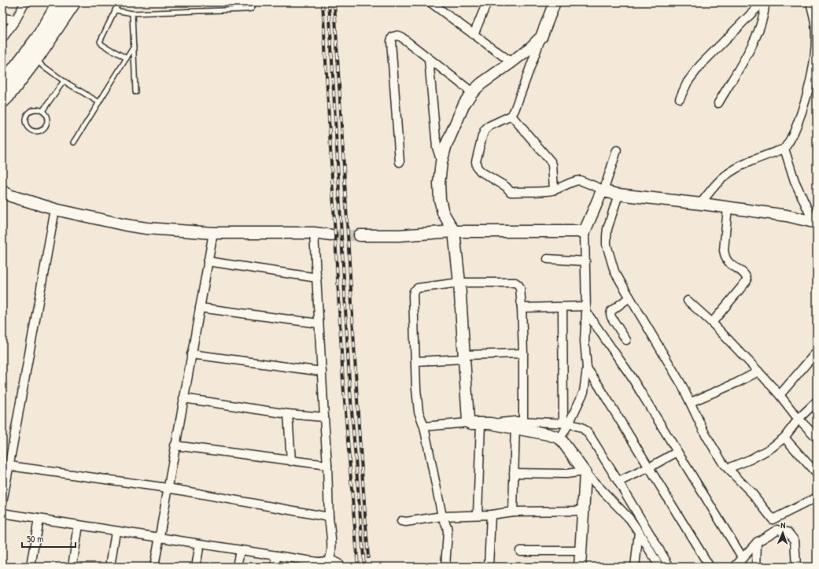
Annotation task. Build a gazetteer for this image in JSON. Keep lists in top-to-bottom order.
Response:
{
  "scale_bar": "50 m",
  "north": "top"
}
